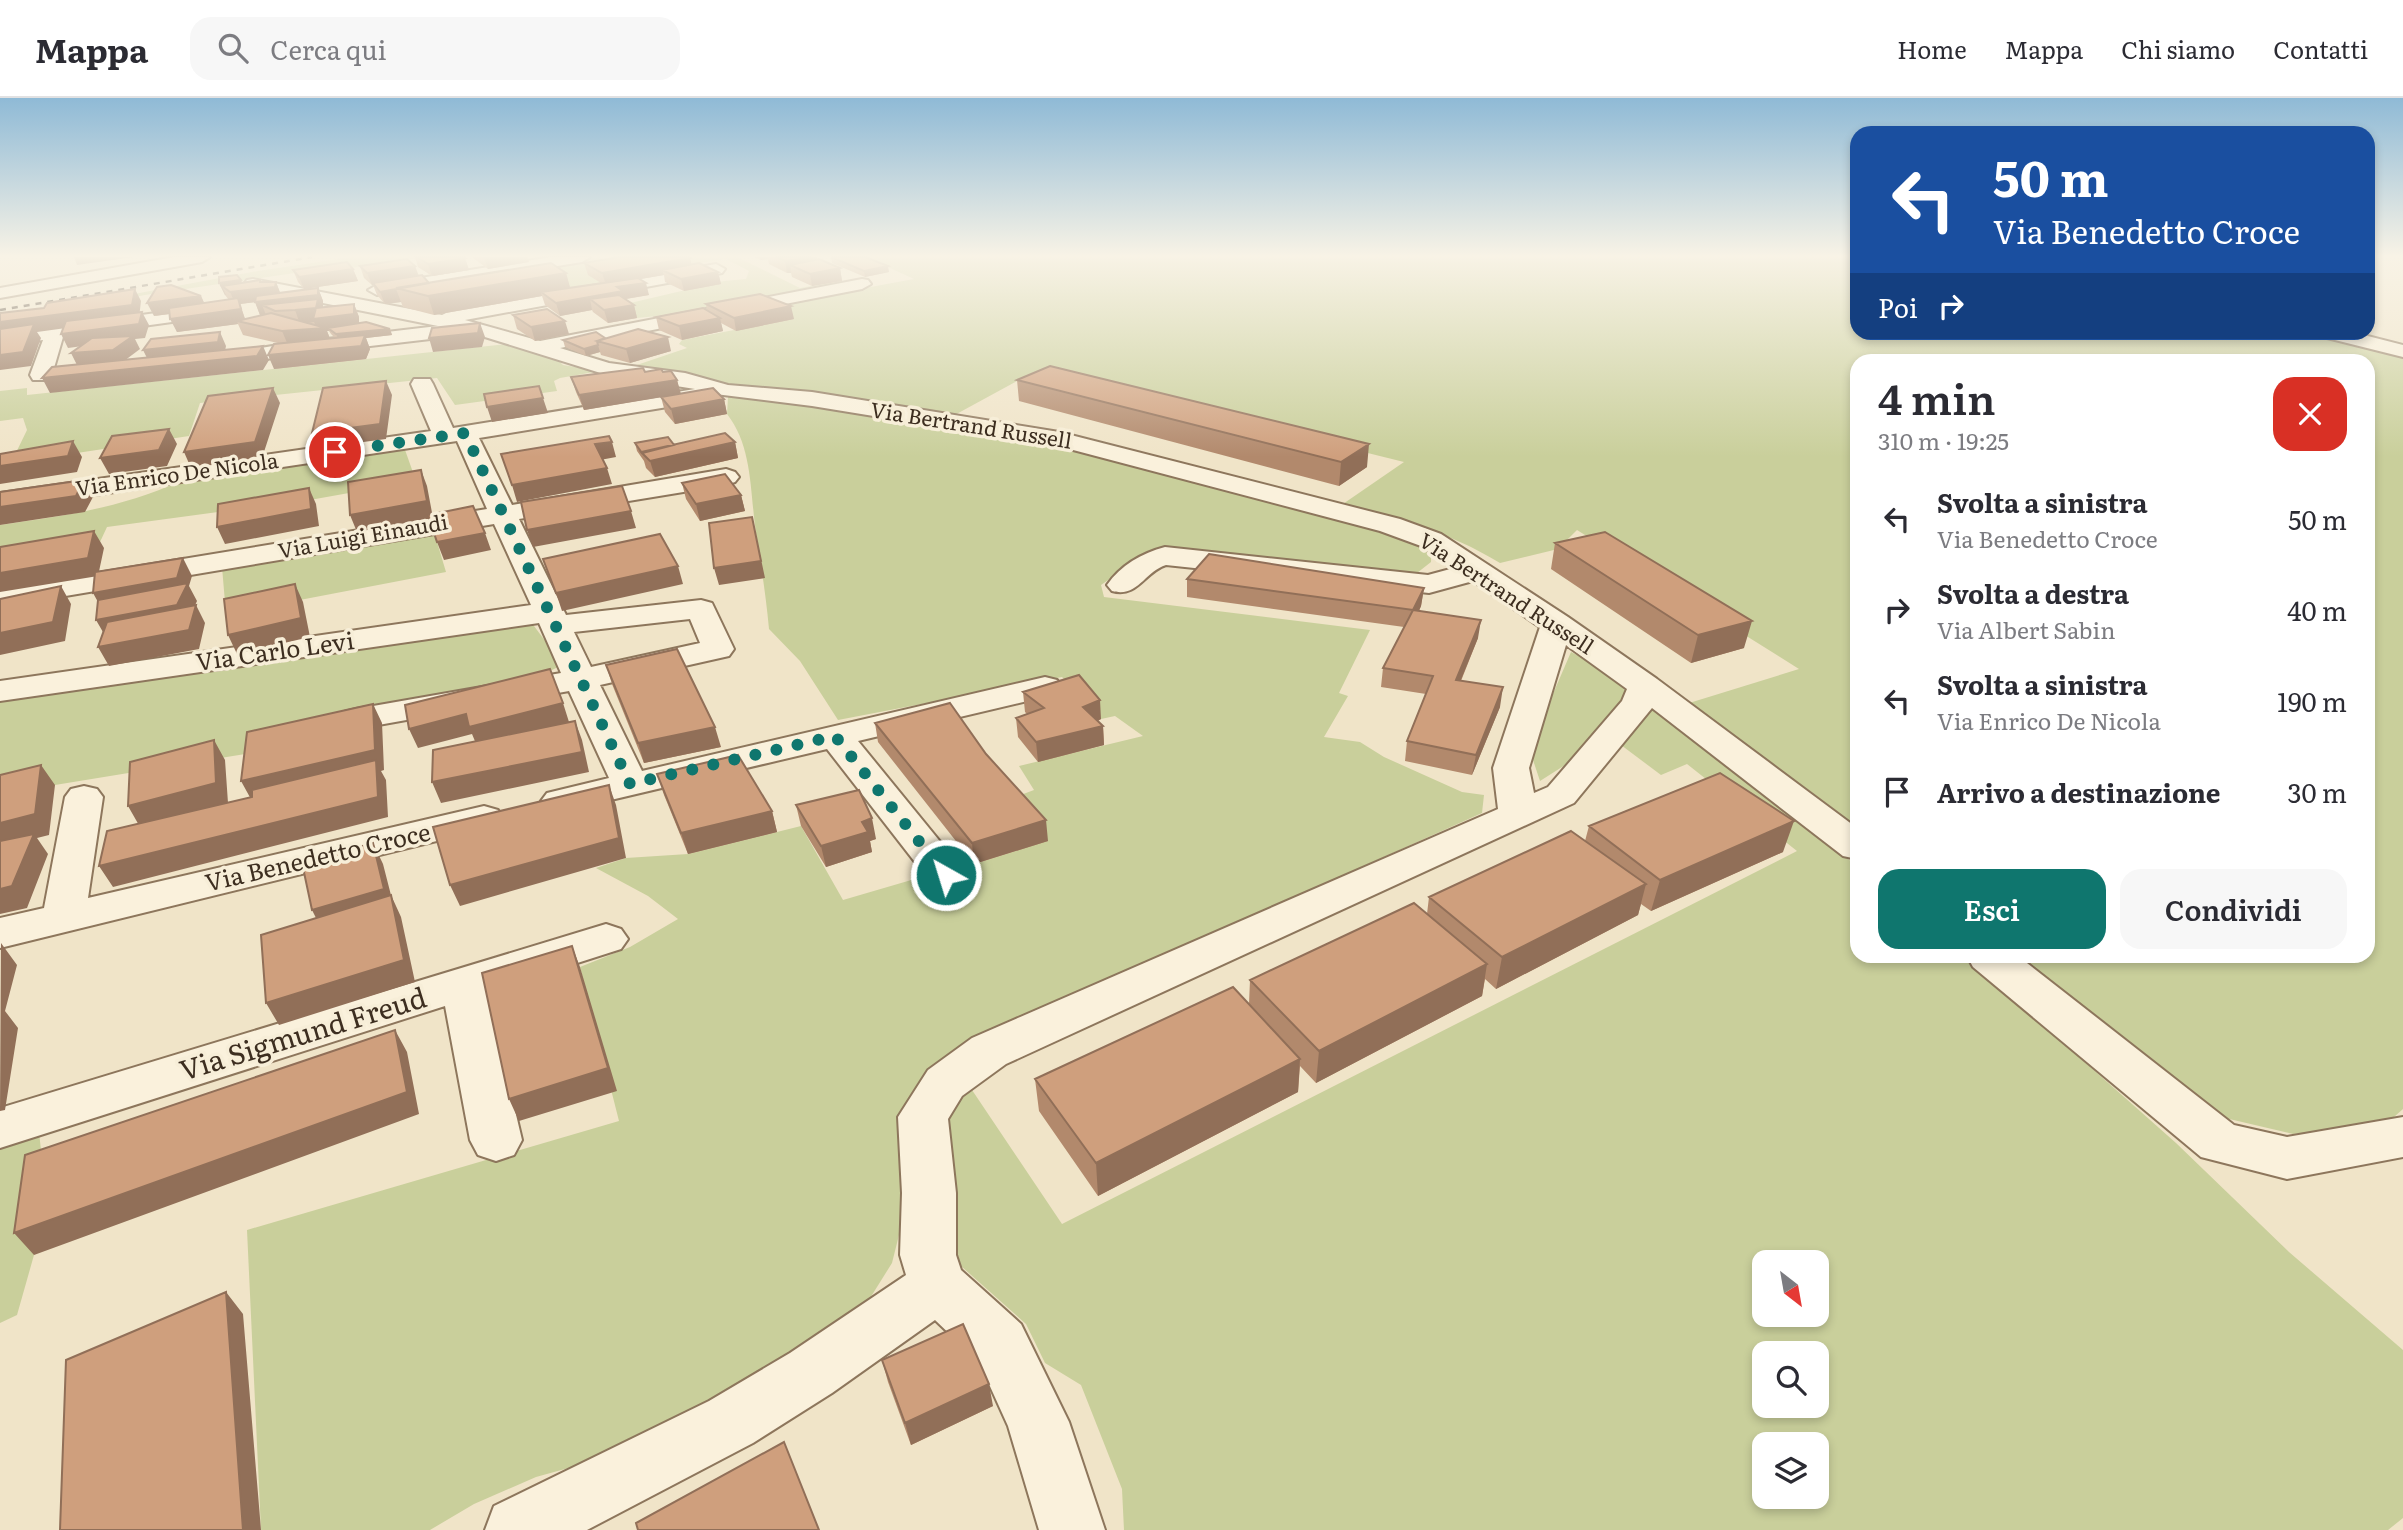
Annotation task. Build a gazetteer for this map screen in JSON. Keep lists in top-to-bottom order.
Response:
{
  "streets": {
    "street": [
      "Via Bertrand Russell",
      "Via Enrico De Nicola",
      "Via Luigi Einaudi",
      "Via Carlo Levi",
      "Via Benedetto Croce",
      "Via Sigmund Freud"
    ]
  },
  "crossings": [
    ["Via Bertrand Russell", "Via Enrico De Nicola"]
  ],
  "north": "bottom right",
  "page": {
    "header": "Mappa",
    "search": "Cerca qui",
    "nav": [
      "Home",
      "Mappa",
      "Chi siamo",
      "Contatti"
    ],
    "turn": ["50 m", "Via Benedetto Croce"],
    "then": "Poi",
    "heading": ["4 min", "310 m · 19:25"],
    "list": [
      {
        "name": "Svolta a sinistra",
        "note": "Via Benedetto Croce",
        "value": "50 m"
      },
      {
        "name": "Svolta a destra",
        "note": "Via Albert Sabin",
        "value": "40 m"
      },
      {
        "name": "Svolta a sinistra",
        "note": "Via Enrico De Nicola",
        "value": "190 m"
      },
      {
        "name": "Arrivo a destinazione",
        "value": "30 m"
      }
    ],
    "buttons": ["Esci", "Condividi"]
  }
}
